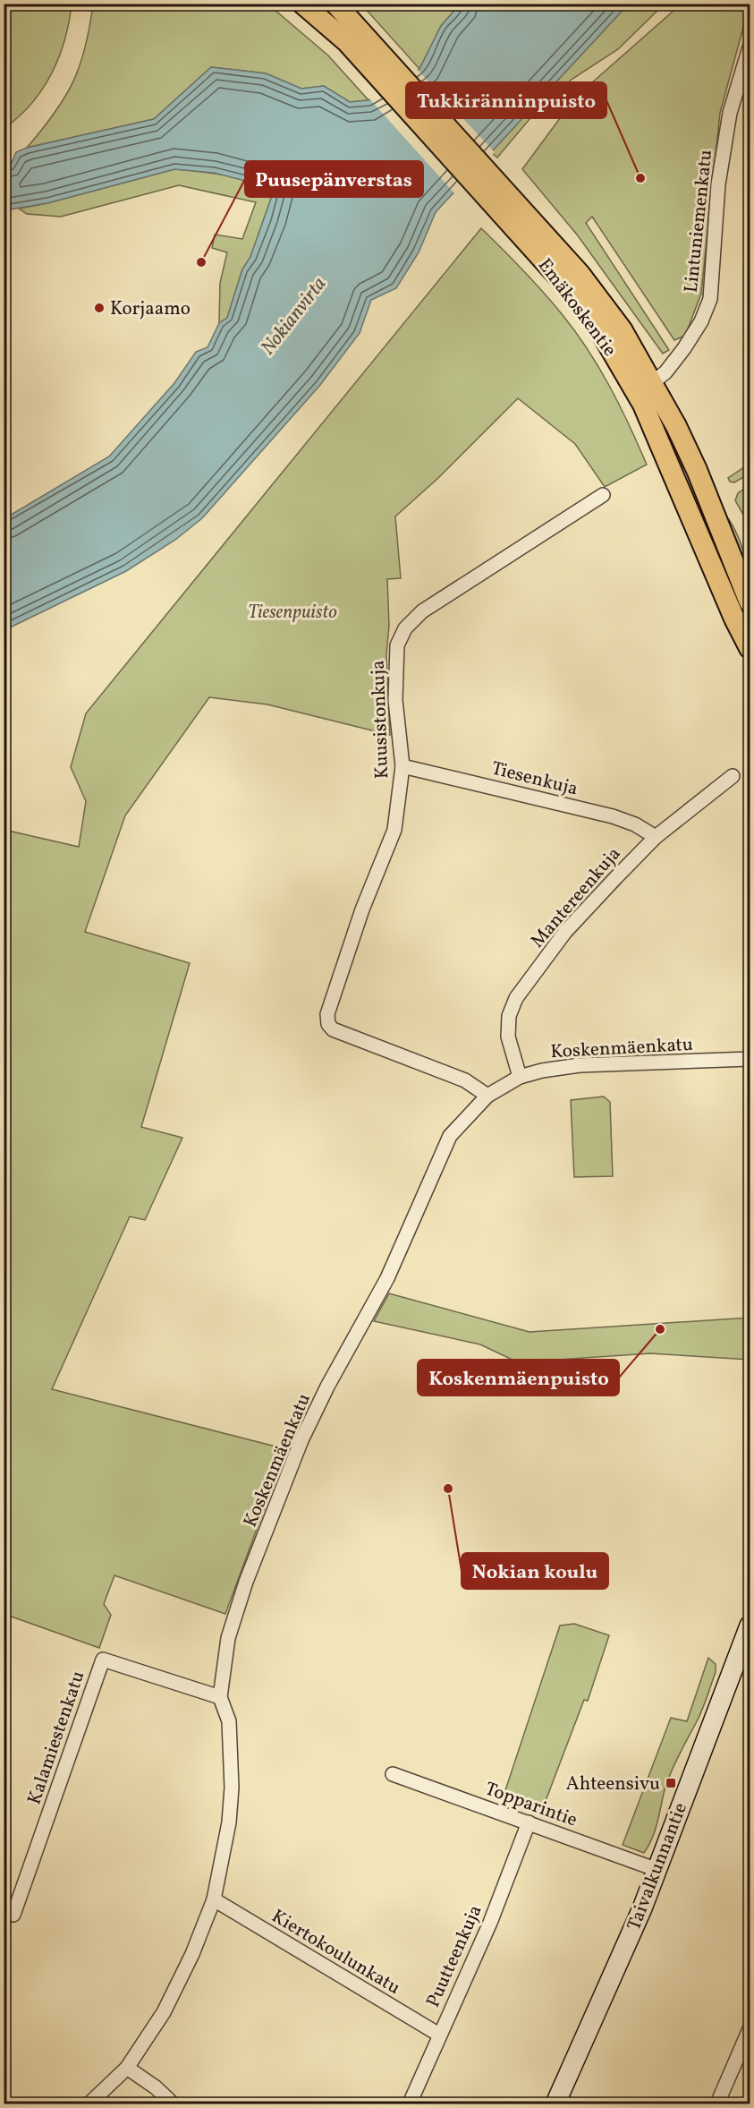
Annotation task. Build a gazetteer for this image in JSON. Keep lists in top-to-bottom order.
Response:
{
  "streets": {
    "main road": ["Emäkoskentie", "Taivalkunnantie"],
    "street": [
      "Lintuniemenkatu",
      "Kuusistonkuja",
      "Tiesenkuja",
      "Mantereenkuja",
      "Koskenmäenkatu",
      "Kalamiestenkatu",
      "Topparintie",
      "Kiertokoulunkatu",
      "Puutteenkuja"
    ]
  },
  "crossings": [
    ["Lintuniemenkatu", "Emäkoskentie"],
    ["Kuusistonkuja", "Tiesenkuja"],
    ["Kuusistonkuja", "Koskenmäenkatu"],
    ["Tiesenkuja", "Mantereenkuja"],
    ["Mantereenkuja", "Koskenmäenkatu"],
    ["Koskenmäenkatu", "Kalamiestenkatu"],
    ["Koskenmäenkatu", "Kiertokoulunkatu"],
    ["Topparintie", "Taivalkunnantie"],
    ["Topparintie", "Puutteenkuja"],
    ["Kiertokoulunkatu", "Puutteenkuja"]
  ],
  "water": ["Nokianvirta"],
  "parks": ["Tiesenpuisto"],
  "places": {
    "other": [
      "Tukkiränninpuisto",
      "Puusepänverstas",
      "Korjaamo",
      "Koskenmäenpuisto",
      "Nokian koulu"
    ],
    "transit": ["Ahteensivu"]
  }
}
